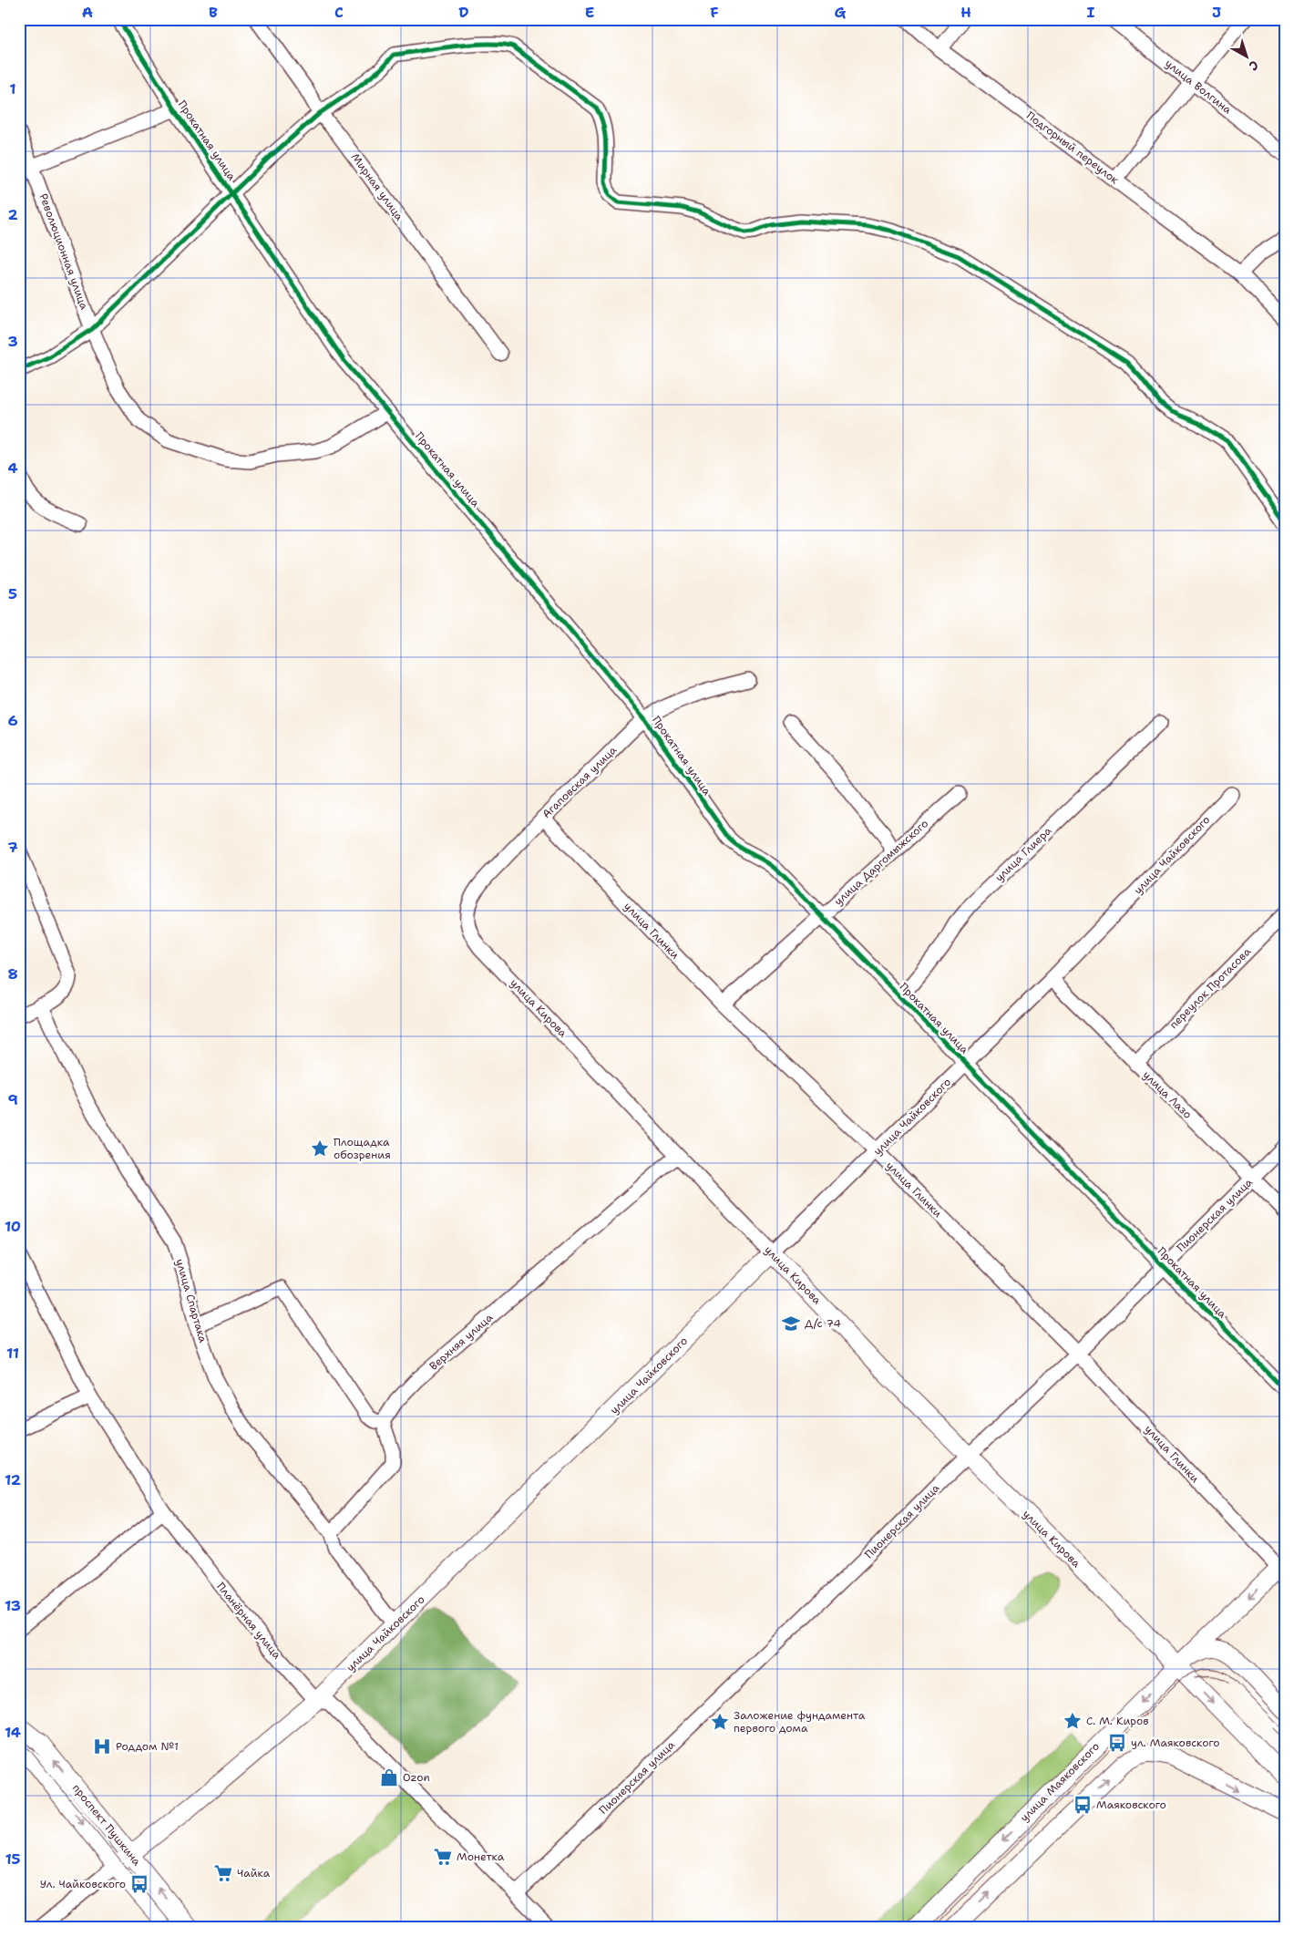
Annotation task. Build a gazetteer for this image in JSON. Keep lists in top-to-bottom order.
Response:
{
  "streets": {
    "main road": [
      "улица Чайковского",
      "улица Кирова",
      "улица Маяковского",
      "проспект Пушкина"
    ],
    "street": [
      "улица Волгина",
      "Прокатная улица",
      "Подгорный переулок",
      "Мирная улица",
      "Революционная улица",
      "Агаповская улица",
      "улица Глиера",
      "улица Даргомыжского",
      "улица Глинки",
      "переулок Протасова",
      "улица Лазо",
      "Пионерская улица",
      "улица Спартака",
      "Верхняя улица",
      "Планёрная улица"
    ]
  },
  "crossings": [
    ["Прокатная улица", "Революционная улица"],
    ["Прокатная улица", "Агаповская улица"],
    ["Прокатная улица", "улица Глиера"],
    ["Прокатная улица", "улица Чайковского"],
    ["Прокатная улица", "улица Даргомыжского"],
    ["Прокатная улица", "Пионерская улица"],
    ["Агаповская улица", "улица Глинки"],
    ["Агаповская улица", "улица Кирова"],
    ["улица Чайковского", "улица Глинки"],
    ["улица Чайковского", "улица Кирова"],
    ["улица Чайковского", "улица Лазо"],
    ["улица Чайковского", "улица Спартака"],
    ["улица Чайковского", "Планёрная улица"],
    ["улица Чайковского", "проспект Пушкина"],
    ["улица Даргомыжского", "улица Глинки"],
    ["улица Глинки", "Пионерская улица"],
    ["улица Глинки", "улица Маяковского"],
    ["переулок Протасова", "улица Лазо"],
    ["улица Кирова", "Пионерская улица"],
    ["улица Кирова", "Верхняя улица"],
    ["улица Кирова", "улица Маяковского"],
    ["улица Лазо", "Пионерская улица"],
    ["Пионерская улица", "Планёрная улица"]
  ],
  "one_way": ["улица Маяковского"],
  "places": {
    "place": ["Площадка обозрения", "С. М. Киров", "Заложение фундамента первого дома"],
    "school or university": ["Д/с 74"],
    "bus stop": ["ул. Маяковского", "Маяковского", "Ул. Чайковского"],
    "hospital": ["Роддом №1"],
    "shop": ["Ozon"],
    "supermarket": ["Монетка", "Чайка"]
  },
  "north": "bottom right",
  "grid": {
    "columns": [
      "A",
      "B",
      "C",
      "D",
      "E",
      "F",
      "G",
      "H",
      "I",
      "J"
    ],
    "rows": [
      "1",
      "2",
      "3",
      "4",
      "5",
      "6",
      "7",
      "8",
      "9",
      "10",
      "11",
      "12",
      "13",
      "14",
      "15"
    ]
  }
}
